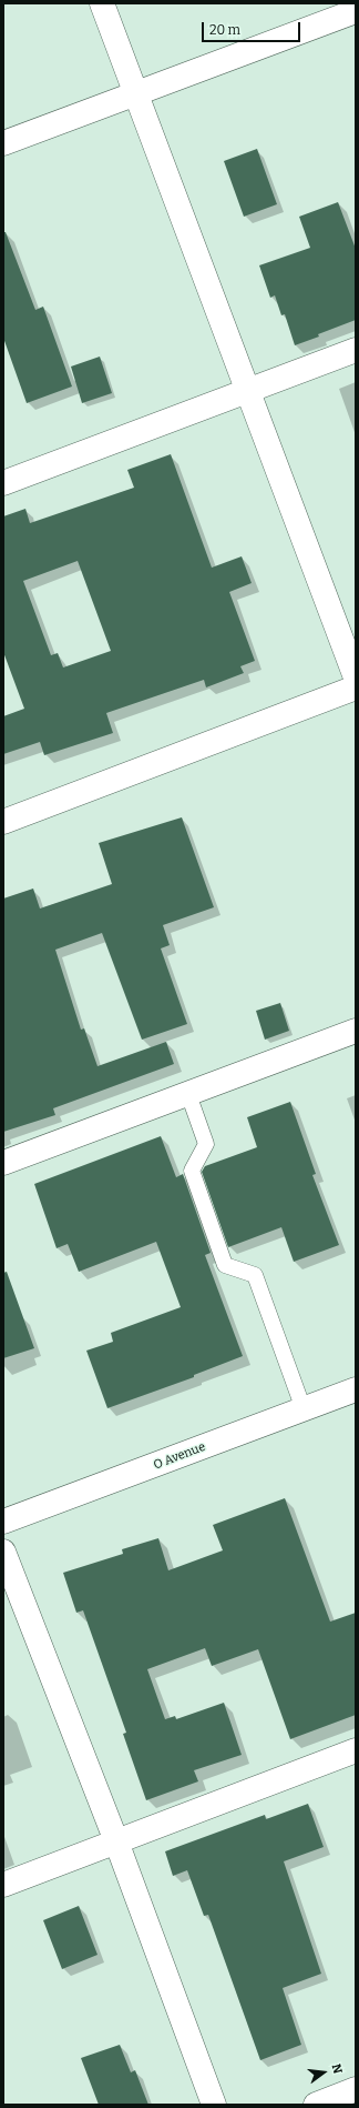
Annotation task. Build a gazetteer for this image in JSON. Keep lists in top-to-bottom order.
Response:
{
  "streets": {
    "main road": ["O Avenue"]
  },
  "scale_bar": "20 m",
  "north": "right"
}
